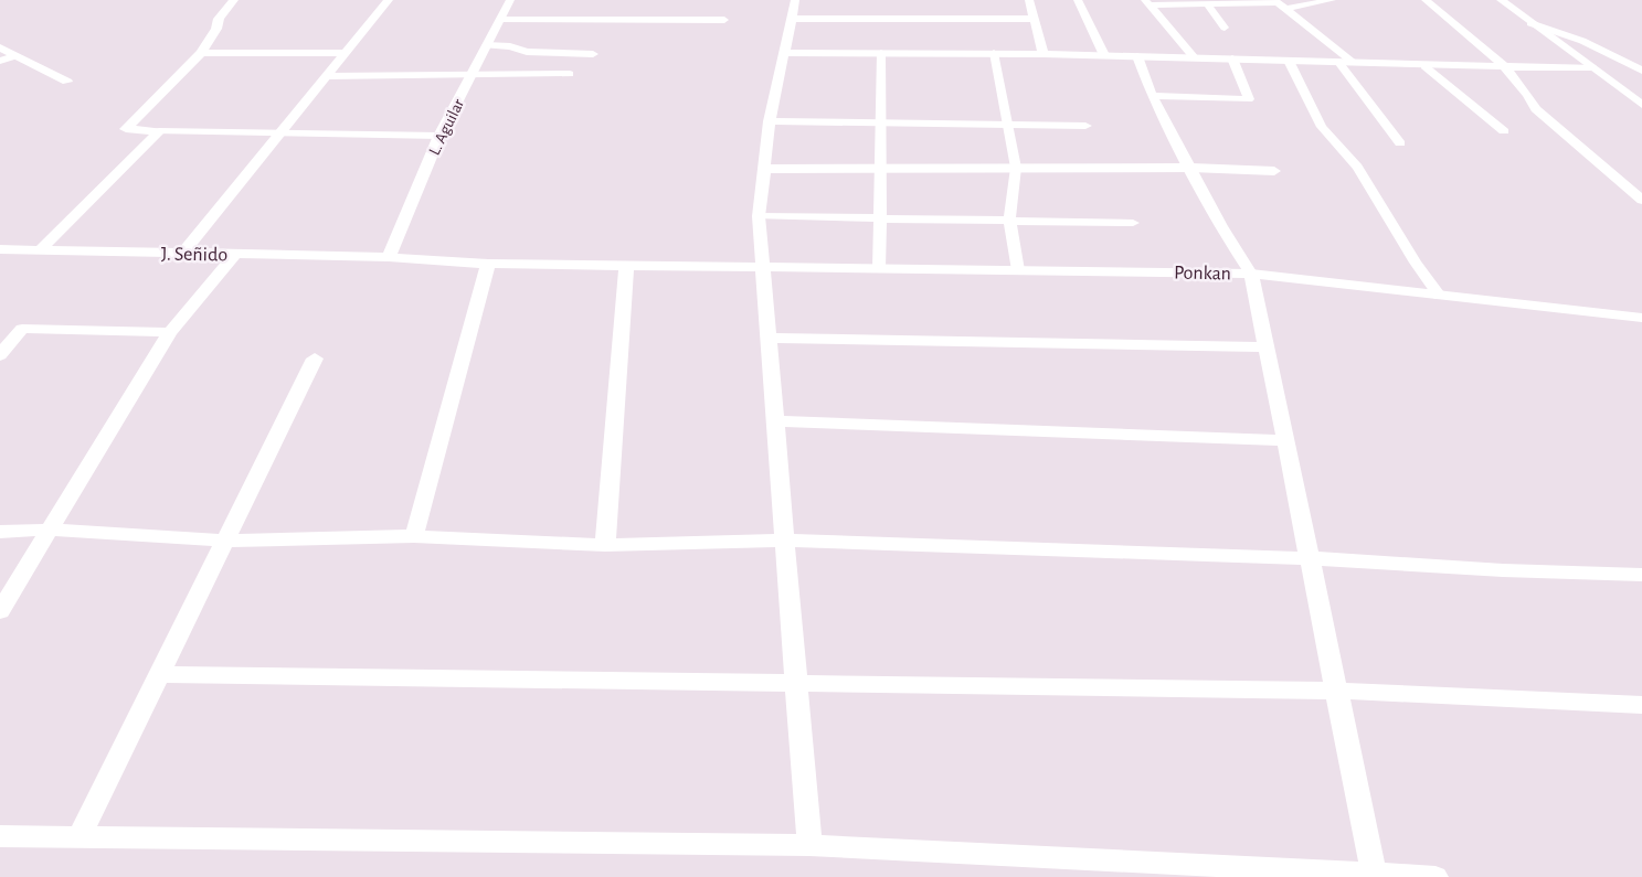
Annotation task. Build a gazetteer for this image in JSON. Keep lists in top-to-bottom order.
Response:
{
  "streets": {
    "street": ["L. Aguilar", "J. Señido", "Ponkan"]
  },
  "crossings": [
    ["L. Aguilar", "J. Señido"],
    ["J. Señido", "Ponkan"]
  ]
}
